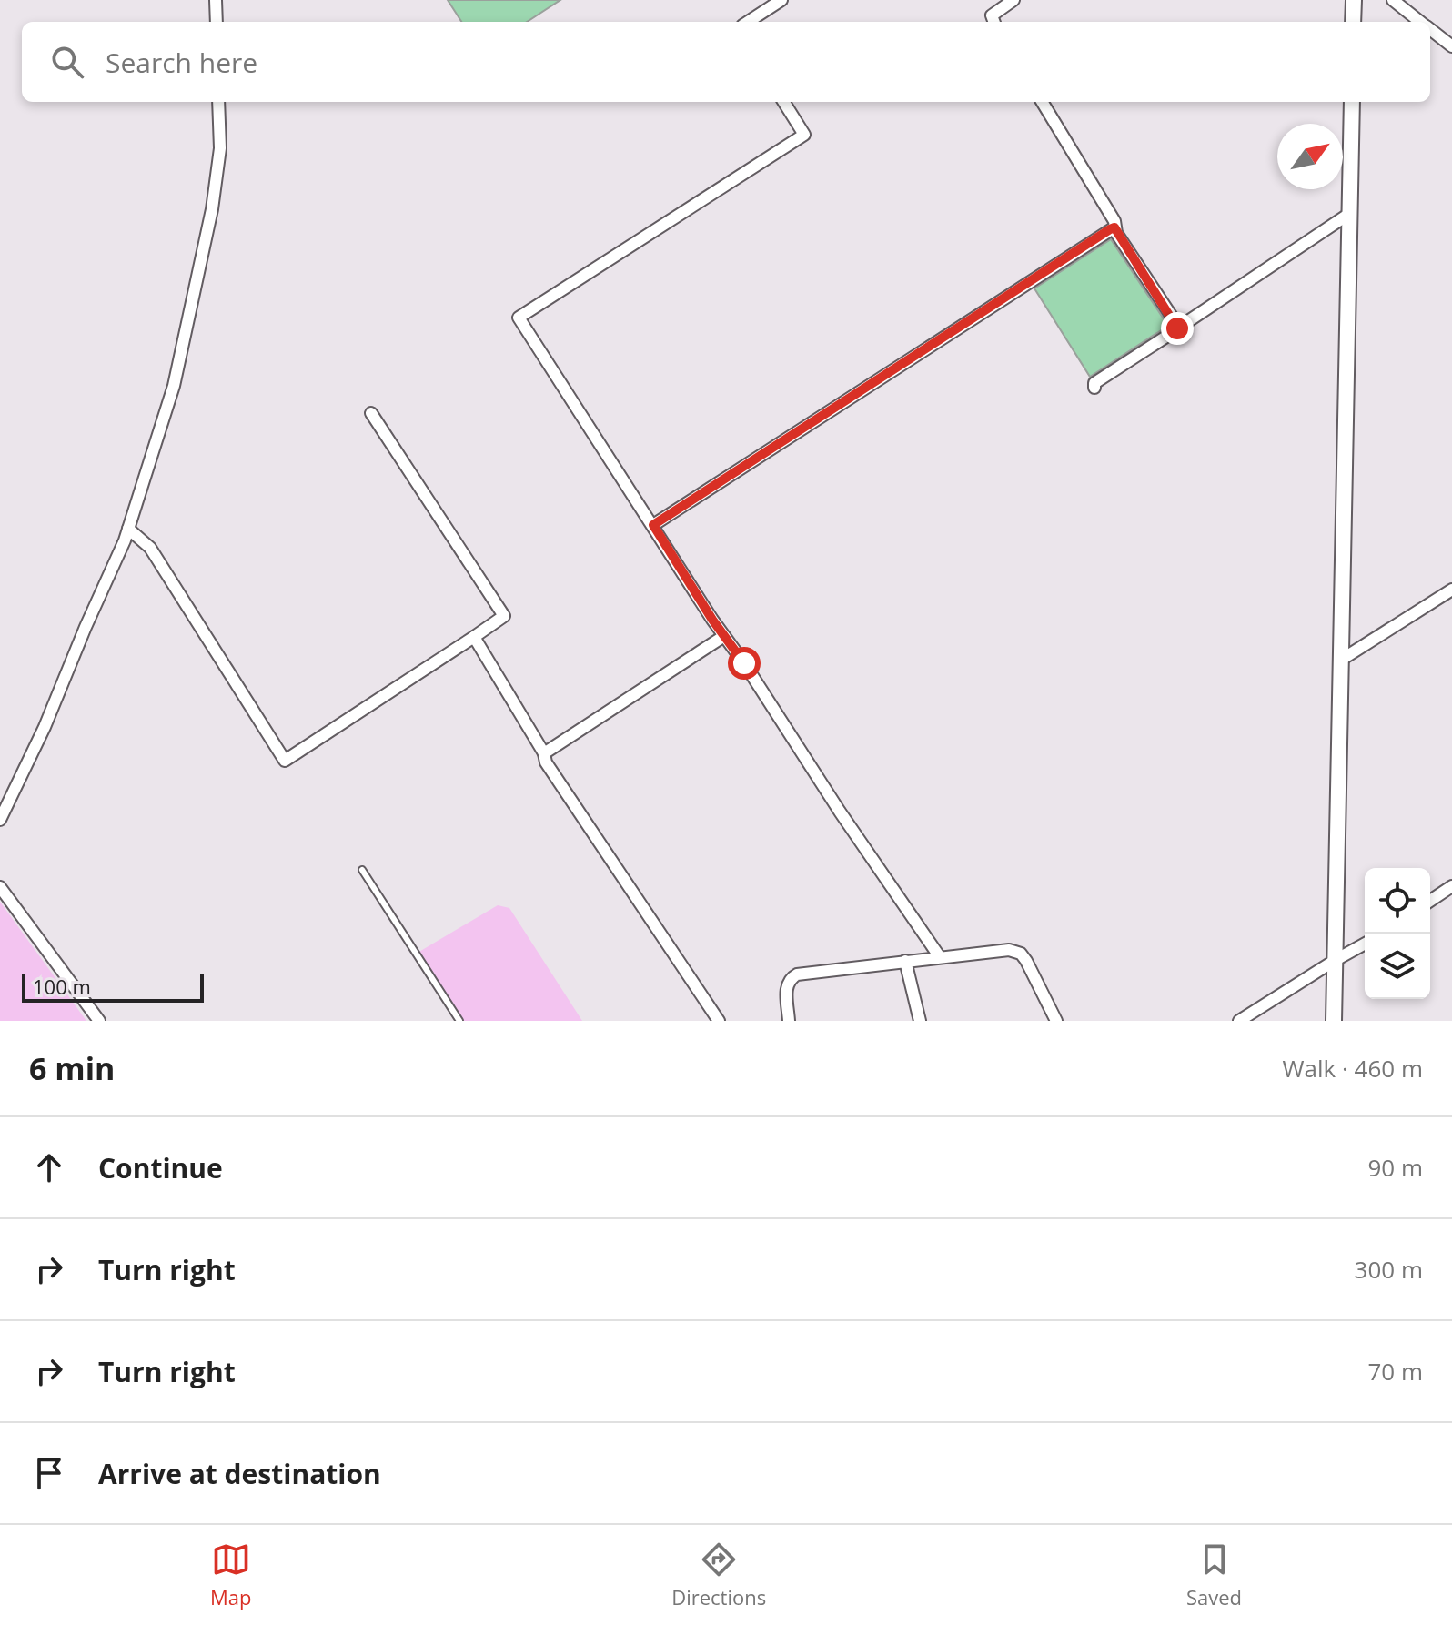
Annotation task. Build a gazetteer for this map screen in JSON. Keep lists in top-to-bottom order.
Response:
{
  "scale_bar": "100 m",
  "north": "top right",
  "page": {
    "search": "Search here",
    "scale": "100 m",
    "heading": ["6 min", "Walk · 460 m"],
    "list": [
      ["Continue", "90 m"],
      ["Turn right", "300 m"],
      ["Turn right", "70 m"],
      "Arrive at destination"
    ],
    "nav": ["Map", "Directions", "Saved"]
  }
}
